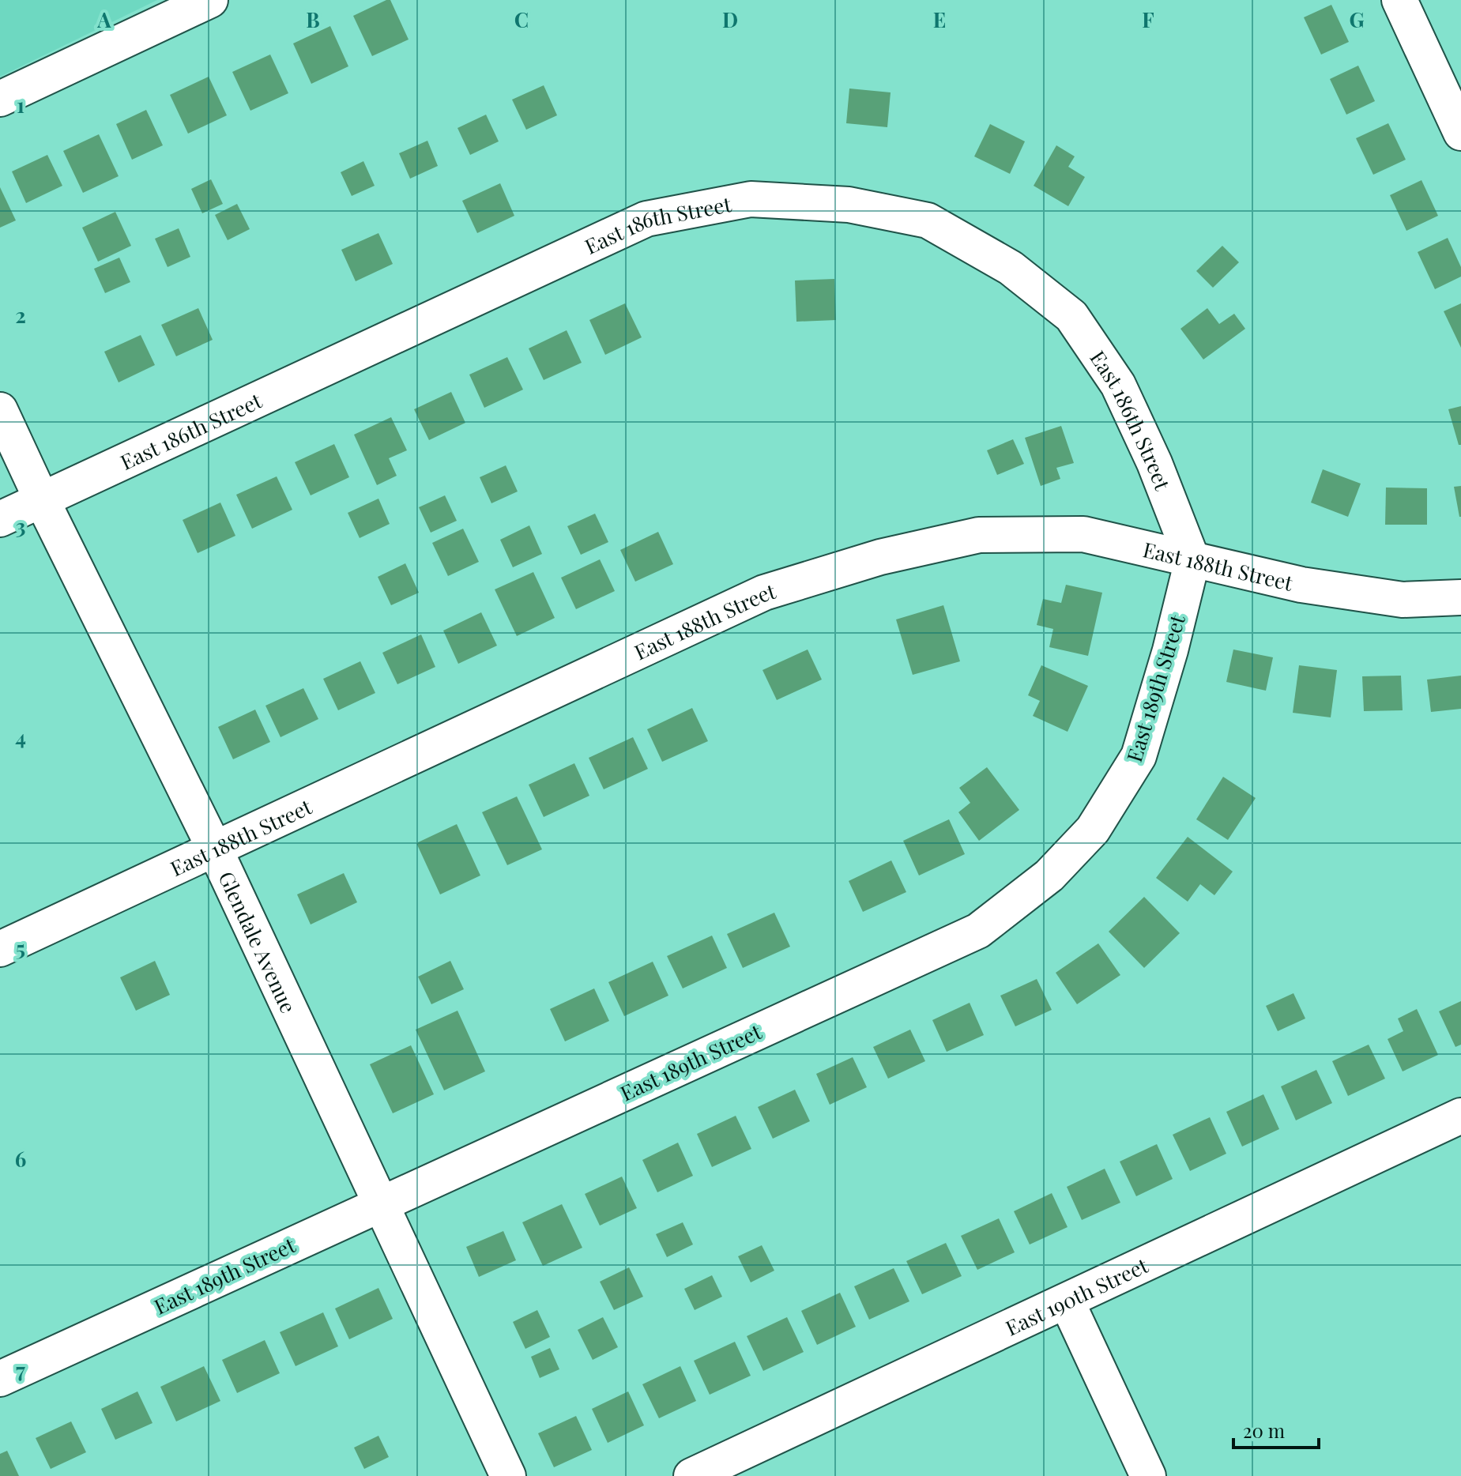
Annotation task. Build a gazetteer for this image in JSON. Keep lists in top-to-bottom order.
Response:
{
  "streets": {
    "street": [
      "East 186th Street",
      "East 188th Street",
      "East 189th Street",
      "Glendale Avenue",
      "East 190th Street"
    ]
  },
  "crossings": [
    ["East 186th Street", "East 188th Street"],
    ["East 186th Street", "East 189th Street"],
    ["East 186th Street", "Glendale Avenue"],
    ["East 188th Street", "East 189th Street"],
    ["East 188th Street", "Glendale Avenue"],
    ["East 189th Street", "Glendale Avenue"]
  ],
  "scale_bar": "20 m",
  "grid": {
    "columns": [
      "A",
      "B",
      "C",
      "D",
      "E",
      "F",
      "G"
    ],
    "rows": [
      "1",
      "2",
      "3",
      "4",
      "5",
      "6",
      "7"
    ]
  }
}
